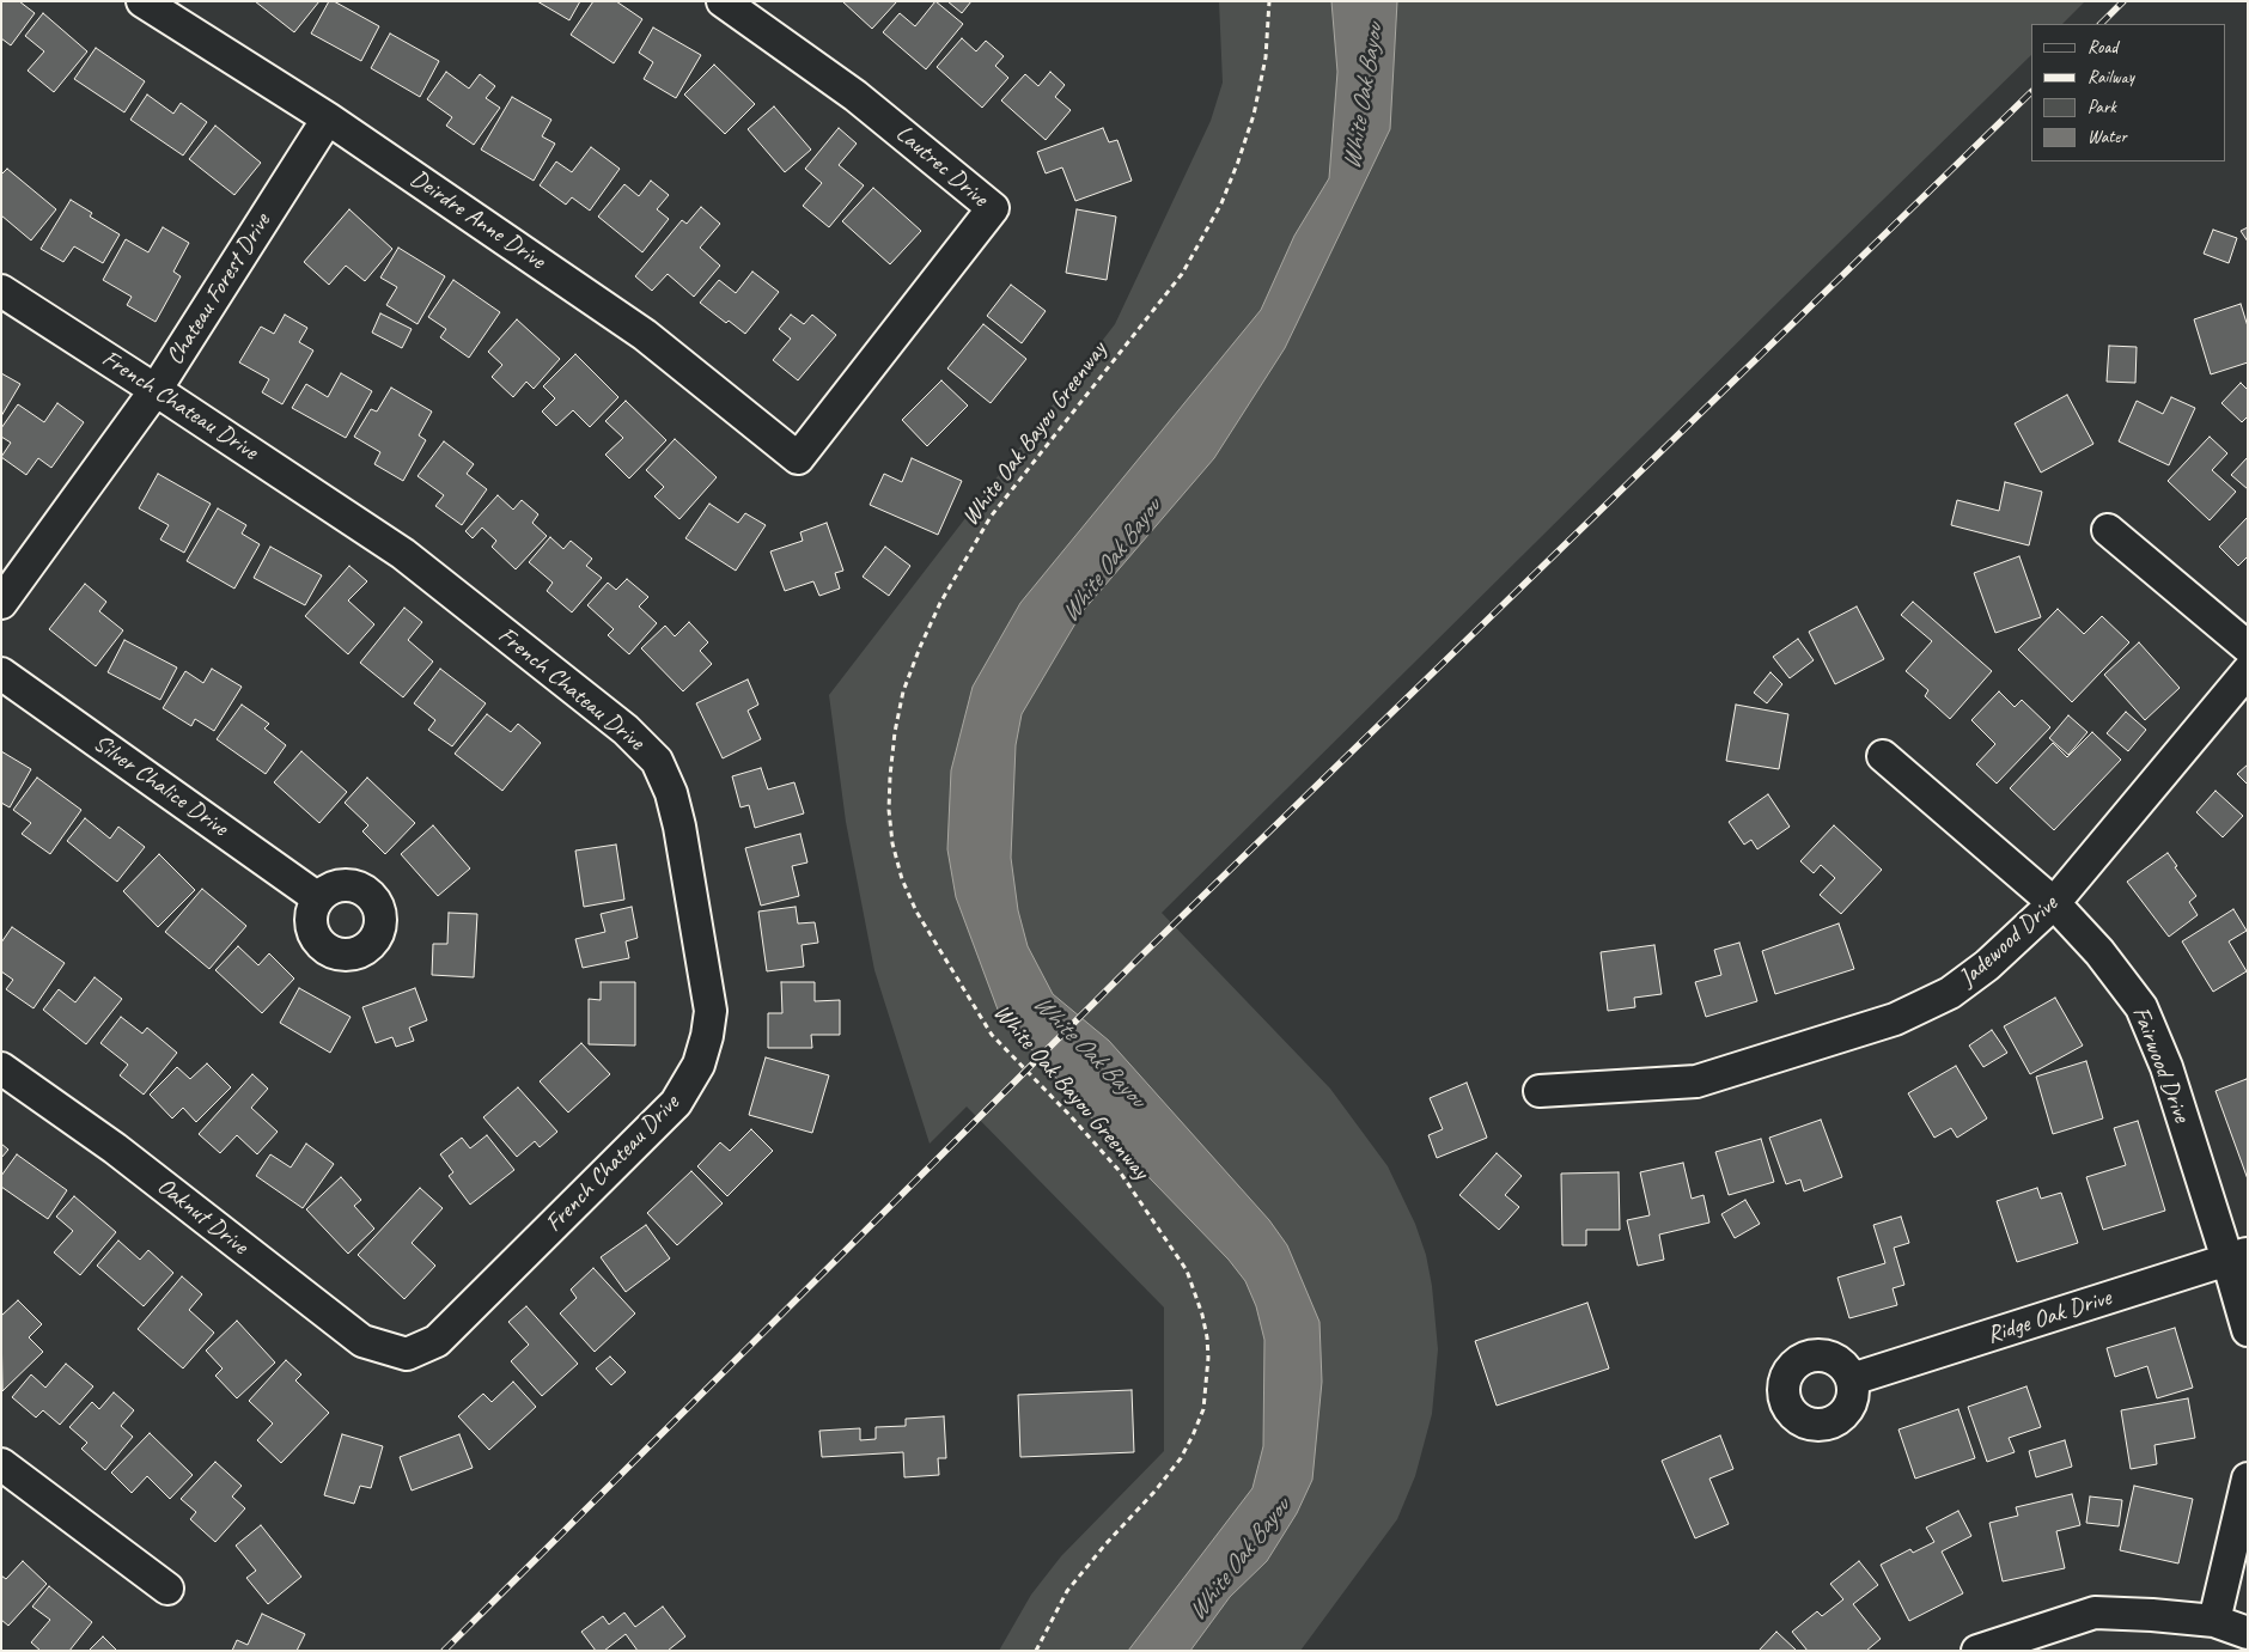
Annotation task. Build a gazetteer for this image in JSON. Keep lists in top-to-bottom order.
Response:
{
  "streets": {
    "street": [
      "Lautrec Drive",
      "Deirdre Anne Drive",
      "Chateau Forest Drive",
      "French Chateau Drive",
      "Silver Chalice Drive",
      "Jadewood Drive",
      "Fairwood Drive",
      "Oaknut Drive",
      "Ridge Oak Drive"
    ],
    "path": ["White Oak Bayou Greenway"]
  },
  "crossings": [
    ["Lautrec Drive", "Deirdre Anne Drive"],
    ["Deirdre Anne Drive", "Chateau Forest Drive"],
    ["Chateau Forest Drive", "French Chateau Drive"],
    ["French Chateau Drive", "Oaknut Drive"],
    ["Jadewood Drive", "Fairwood Drive"],
    ["Fairwood Drive", "Ridge Oak Drive"]
  ],
  "water": ["White Oak Bayou"],
  "legend": [
    "Road",
    "Railway",
    "Park",
    "Water"
  ]
}
